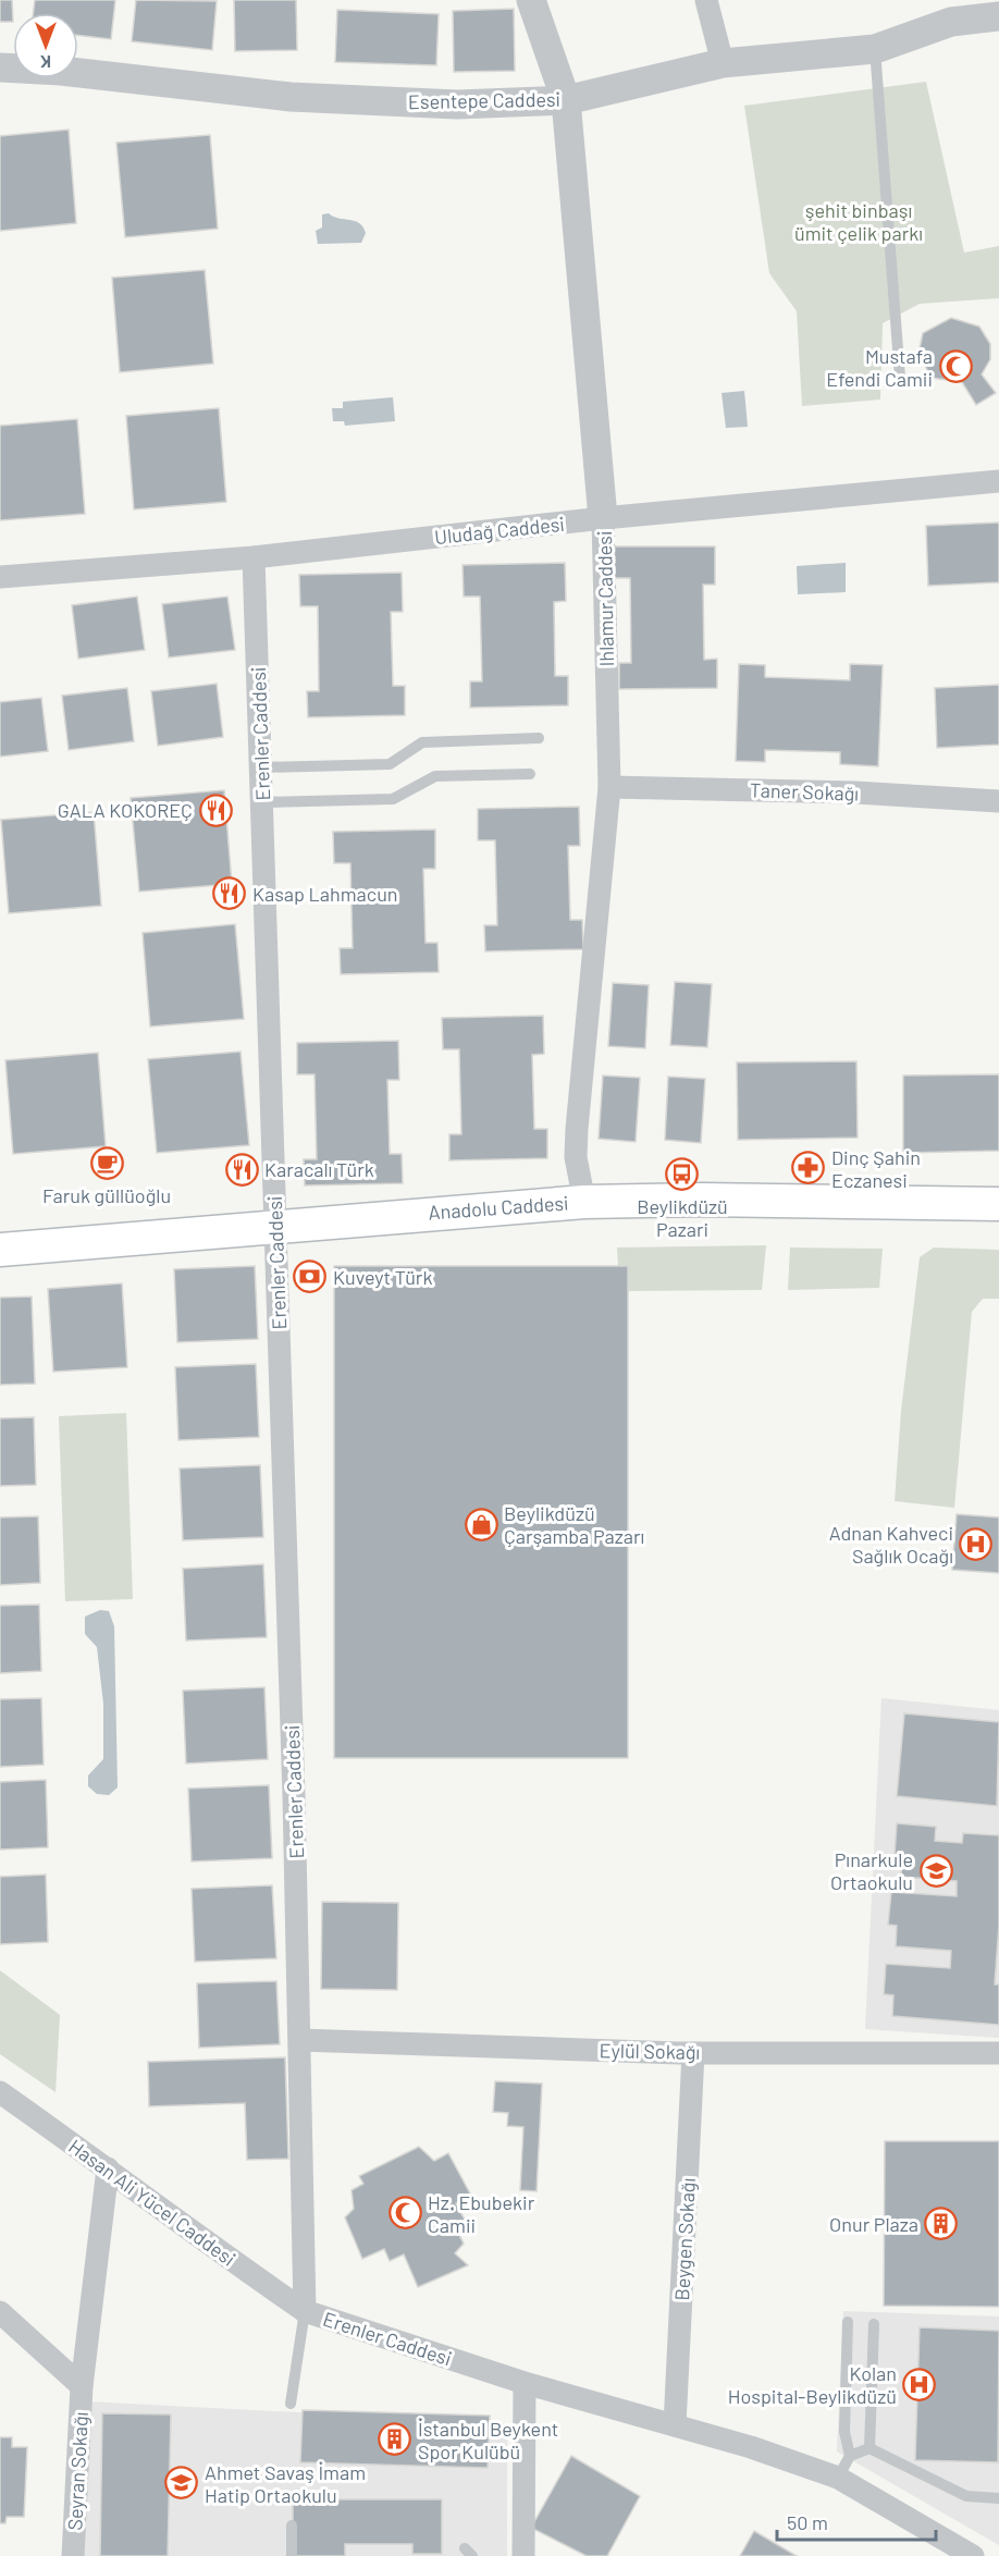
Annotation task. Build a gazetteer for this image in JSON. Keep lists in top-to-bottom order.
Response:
{
  "streets": {
    "main road": ["Anadolu Caddesi"],
    "street": [
      "Esentepe Caddesi",
      "Uludağ Caddesi",
      "Ihlamur Caddesi",
      "Erenler Caddesi",
      "Taner Sokağı",
      "Eylül Sokağı",
      "Hasan Ali Yücel Caddesi",
      "Beygen Sokağı",
      "Seyran Sokağı"
    ]
  },
  "crossings": [
    ["Esentepe Caddesi", "Ihlamur Caddesi"],
    ["Uludağ Caddesi", "Ihlamur Caddesi"],
    ["Uludağ Caddesi", "Erenler Caddesi"],
    ["Ihlamur Caddesi", "Taner Sokağı"],
    ["Ihlamur Caddesi", "Anadolu Caddesi"],
    ["Erenler Caddesi", "Anadolu Caddesi"],
    ["Erenler Caddesi", "Eylül Sokağı"],
    ["Erenler Caddesi", "Hasan Ali Yücel Caddesi"],
    ["Erenler Caddesi", "Beygen Sokağı"],
    ["Eylül Sokağı", "Beygen Sokağı"],
    ["Hasan Ali Yücel Caddesi", "Seyran Sokağı"]
  ],
  "parks": ["şehit binbaşı ümit çelik parkı"],
  "places": {
    "mosque": ["Mustafa Efendi Camii", "Hz. Ebubekir Camii"],
    "restaurant": ["GALA KOKOREÇ", "Kasap Lahmacun", "Karacalı Türk"],
    "cafe": ["Faruk güllüoğlu"],
    "pharmacy": ["Dinç Şahin Eczanesi"],
    "bus stop": ["Beylikdüzü Pazari"],
    "bank": ["Kuveyt Türk"],
    "shop": ["Beylikdüzü Çarşamba Pazarı"],
    "hospital": ["Adnan Kahveci Sağlık Ocağı", "Kolan Hospital-Beylikdüzü"],
    "school or university": ["Pınarkule Ortaokulu", "Ahmet Savaş İmam Hatip Ortaokulu"],
    "building": ["Onur Plaza", "İstanbul Beykent Spor Kulübü"]
  },
  "scale_bar": "50 m",
  "north": "bottom"
}
